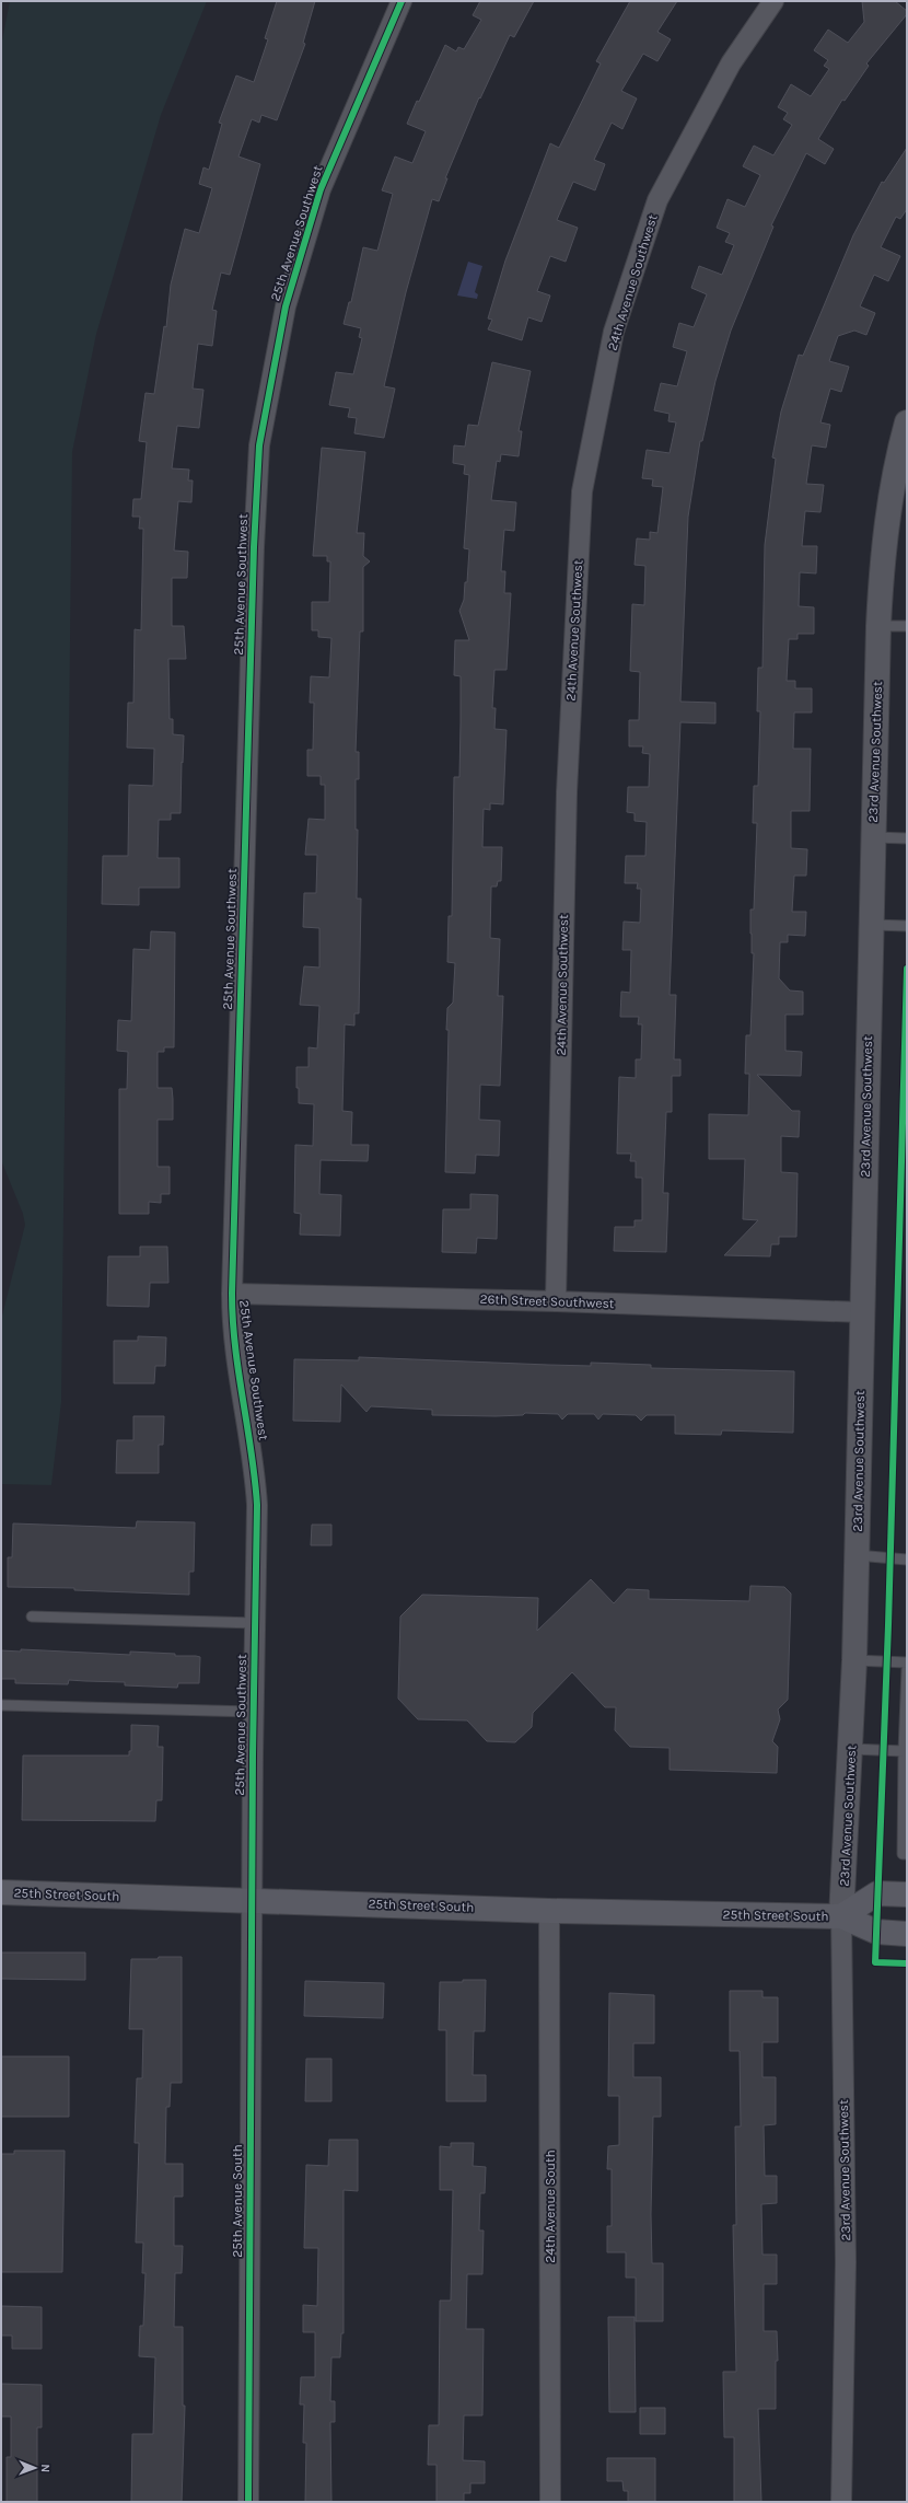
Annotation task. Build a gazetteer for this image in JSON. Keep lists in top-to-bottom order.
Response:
{
  "streets": {
    "main road": ["25th Street South"],
    "street": [
      "25th Avenue Southwest",
      "24th Avenue Southwest",
      "23rd Avenue Southwest",
      "26th Street Southwest",
      "25th Avenue South",
      "24th Avenue South"
    ]
  },
  "crossings": [
    ["25th Avenue Southwest", "26th Street Southwest"],
    ["25th Avenue Southwest", "25th Street South"],
    ["25th Avenue Southwest", "25th Avenue South"],
    ["24th Avenue Southwest", "26th Street Southwest"],
    ["23rd Avenue Southwest", "26th Street Southwest"],
    ["23rd Avenue Southwest", "25th Street South"],
    ["25th Street South", "25th Avenue South"],
    ["25th Street South", "24th Avenue South"]
  ],
  "north": "right"
}
